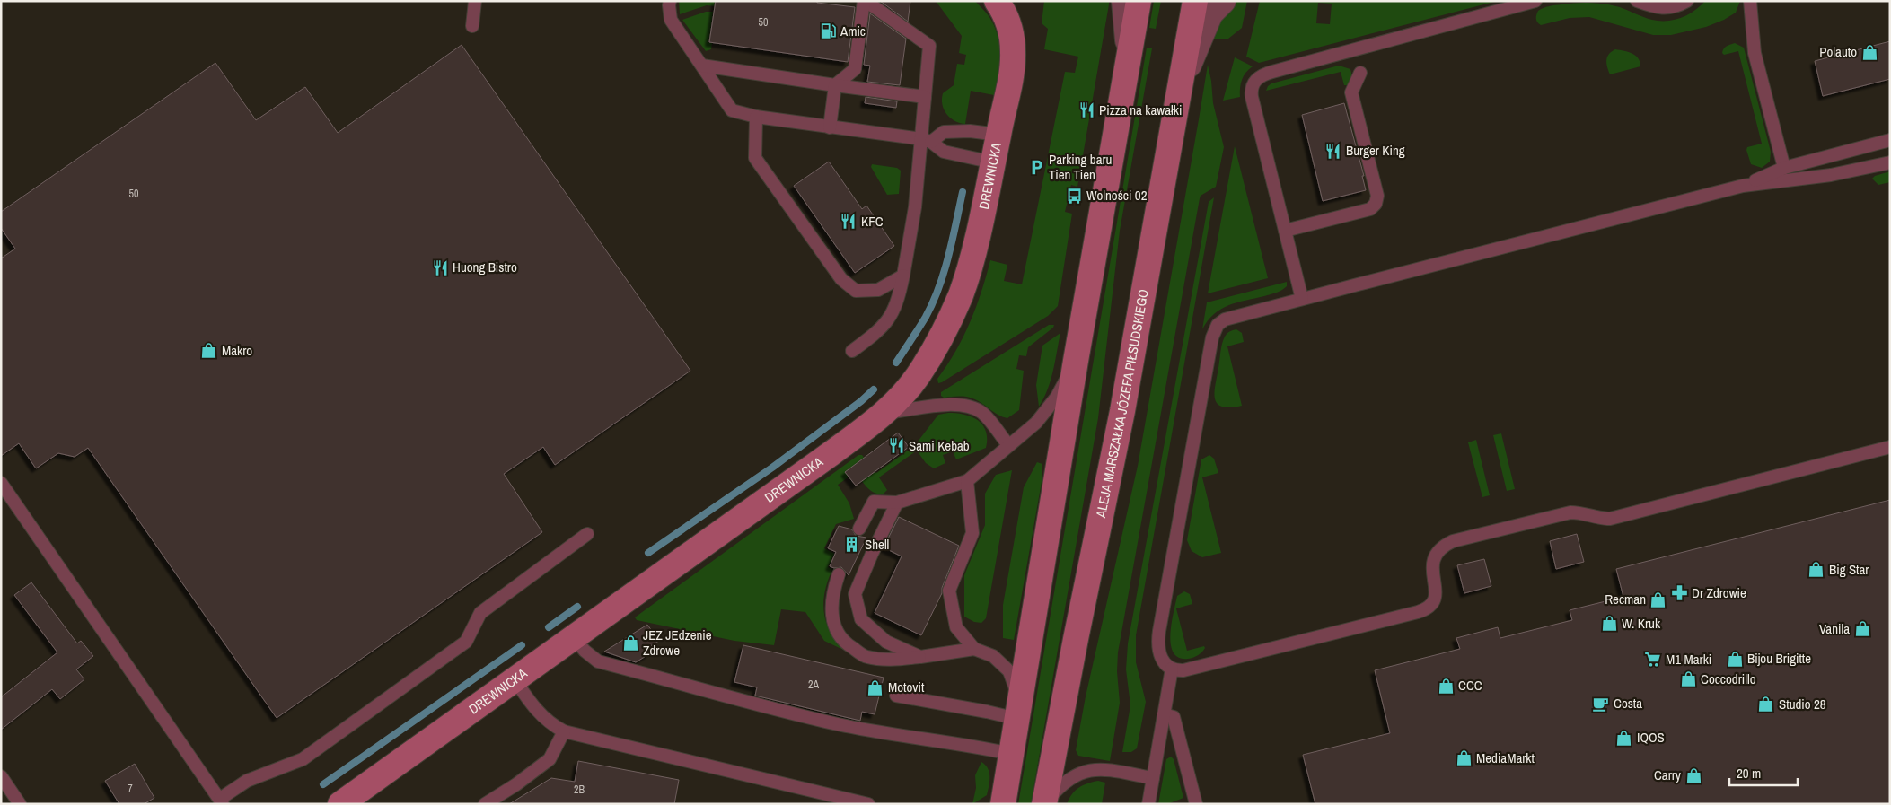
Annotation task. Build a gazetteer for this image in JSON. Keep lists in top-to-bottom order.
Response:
{
  "streets": {
    "main road": ["DREWNICKA", "ALEJA MARSZAŁKA JÓZEFA PIŁSUDSKIEGO"]
  },
  "places": {
    "fuel station": ["Amic"],
    "shop": [
      "Polauto",
      "Makro",
      "Big Star",
      "Recman",
      "W. Kruk",
      "Vanila",
      "JEZ JEdzenie Zdrowe",
      "Bijou Brigitte",
      "Coccodrillo",
      "CCC",
      "Motovit",
      "Studio 28",
      "IQOS",
      "MediaMarkt",
      "Carry"
    ],
    "restaurant": [
      "Pizza na kawałki",
      "Burger King",
      "KFC",
      "Huong Bistro",
      "Sami Kebab"
    ],
    "parking": ["Parking baru Tien Tien"],
    "bus stop": ["Wolności 02"],
    "building": ["Shell"],
    "pharmacy": ["Dr Zdrowie"],
    "supermarket": ["M1 Marki"],
    "cafe": ["Costa"]
  },
  "house_numbers": [
    "50",
    "50",
    "2A",
    "7",
    "2B"
  ],
  "scale_bar": "20 m"
}
